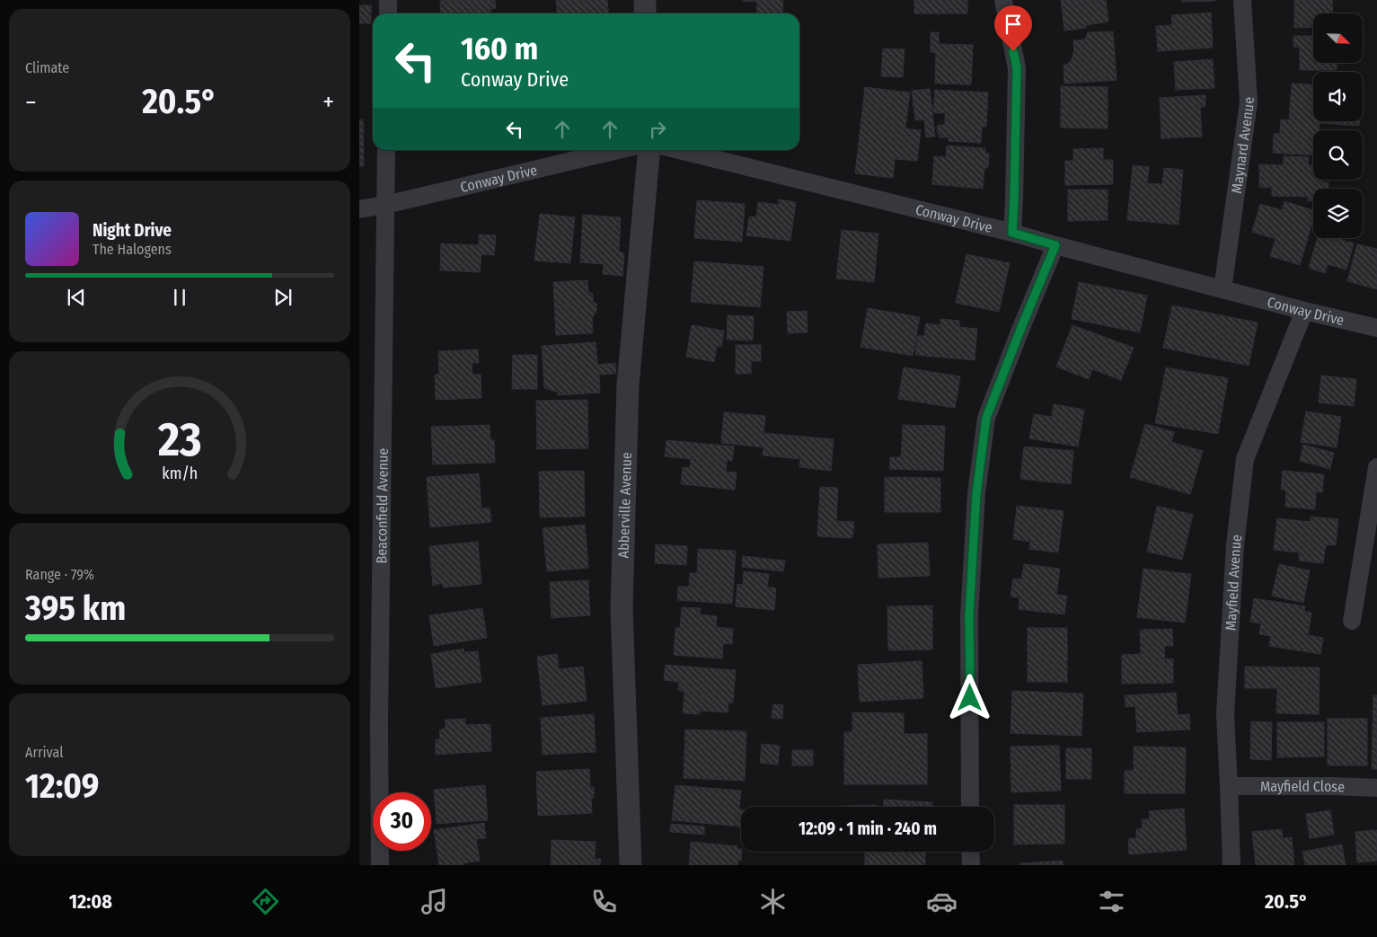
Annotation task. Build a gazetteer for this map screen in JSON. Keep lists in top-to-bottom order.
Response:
{
  "streets": {
    "street": [
      "Maynard Avenue",
      "Conway Drive",
      "Abberville Avenue",
      "Beaconfield Avenue",
      "Mayfield Avenue",
      "Mayfield Close"
    ]
  },
  "crossings": [
    ["Maynard Avenue", "Conway Drive"],
    ["Conway Drive", "Beaconfield Avenue"],
    ["Conway Drive", "Mayfield Avenue"],
    ["Mayfield Avenue", "Mayfield Close"]
  ],
  "north": "bottom right",
  "page": {
    "tile": [
      "Climate",
      ["Range · 79%", "395 km"],
      ["Arrival", "12:09"]
    ],
    "turn": ["160 m", "Conway Drive"],
    "heat": ["−", "20.5°", "+"],
    "song": ["Night Drive", "The Halogens"],
    "limit": "30",
    "trip": "12:09 · 1 min · 240 m",
    "tabs": ["12:08", "20.5°"],
    "gauge": ["23", "km/h"]
  }
}
